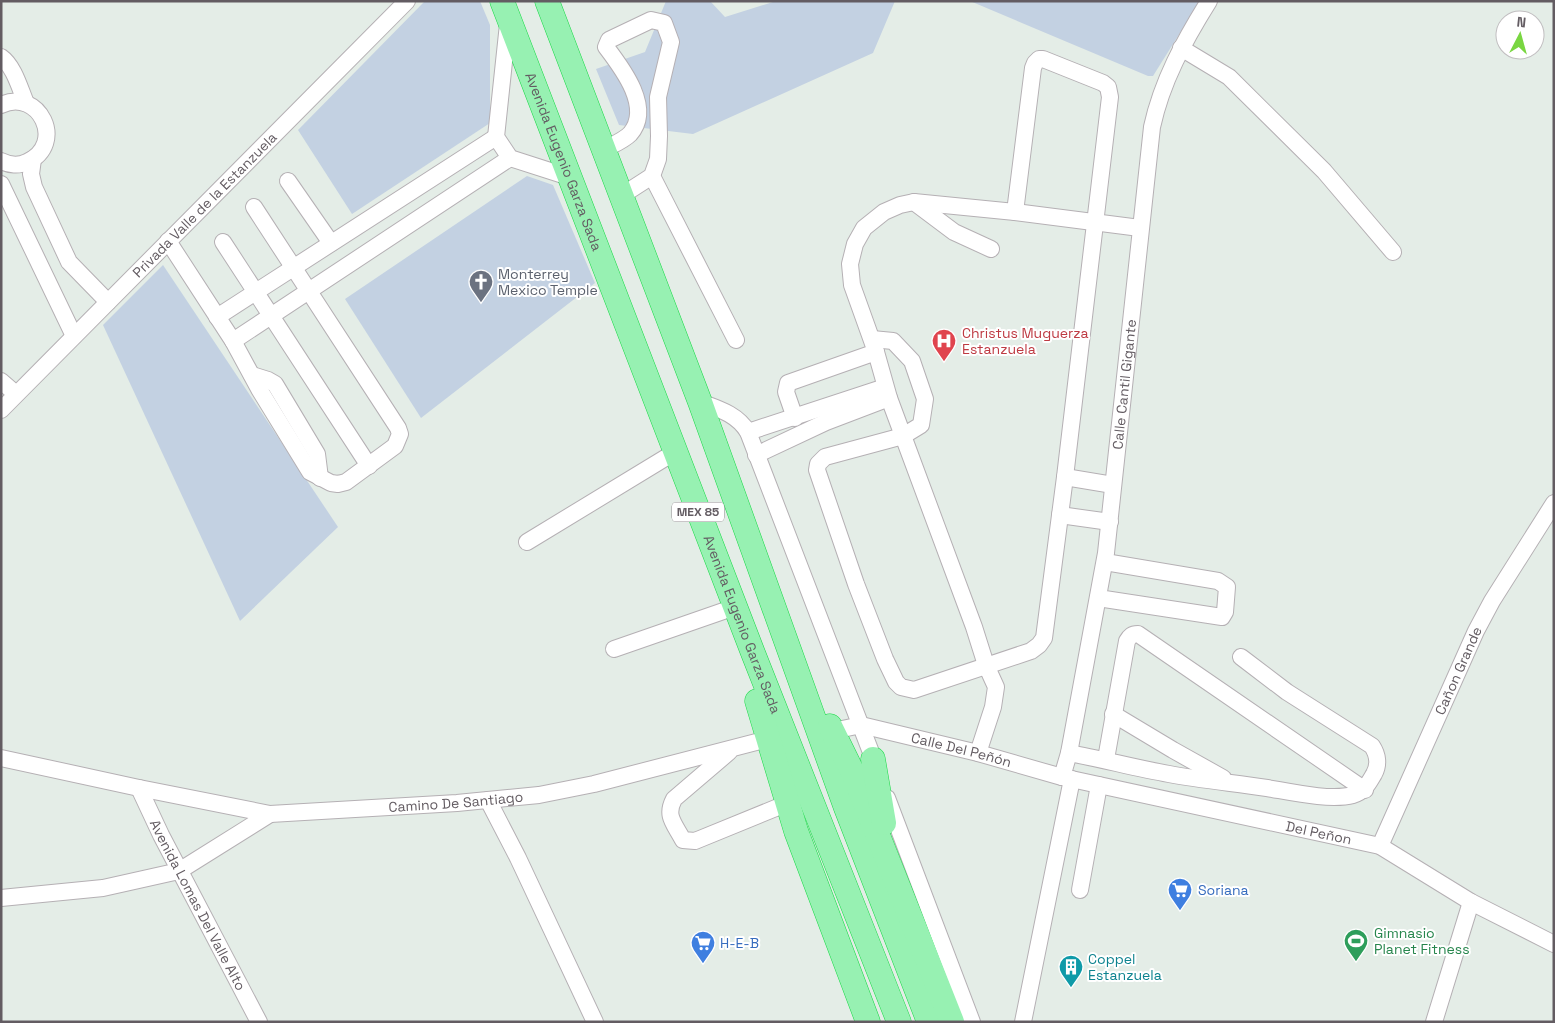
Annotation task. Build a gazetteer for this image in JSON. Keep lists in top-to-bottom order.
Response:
{
  "streets": {
    "highway": ["Avenida Eugenio Garza Sada", "MEX 85"],
    "street": [
      "Privada Valle de la Estanzuela",
      "Calle Cantil Gigante",
      "Cañon Grande",
      "Calle Del Peñón",
      "Camino De Santiago",
      "Del Peñon",
      "Avenida Lomas Del Valle Alto"
    ]
  },
  "crossings": [
    ["Calle Cantil Gigante", "Calle Del Peñón"],
    ["Calle Cantil Gigante", "Del Peñon"],
    ["Cañon Grande", "Del Peñon"],
    ["Calle Del Peñón", "Del Peñon"],
    ["Camino De Santiago", "Avenida Lomas Del Valle Alto"]
  ],
  "places": {
    "church": ["Monterrey Mexico Temple"],
    "hospital": ["Christus Muguerza Estanzuela"],
    "supermarket": ["Soriana", "H-E-B"],
    "sports": ["Gimnasio Planet Fitness"],
    "building": ["Coppel Estanzuela"]
  },
  "north": "top"
}
